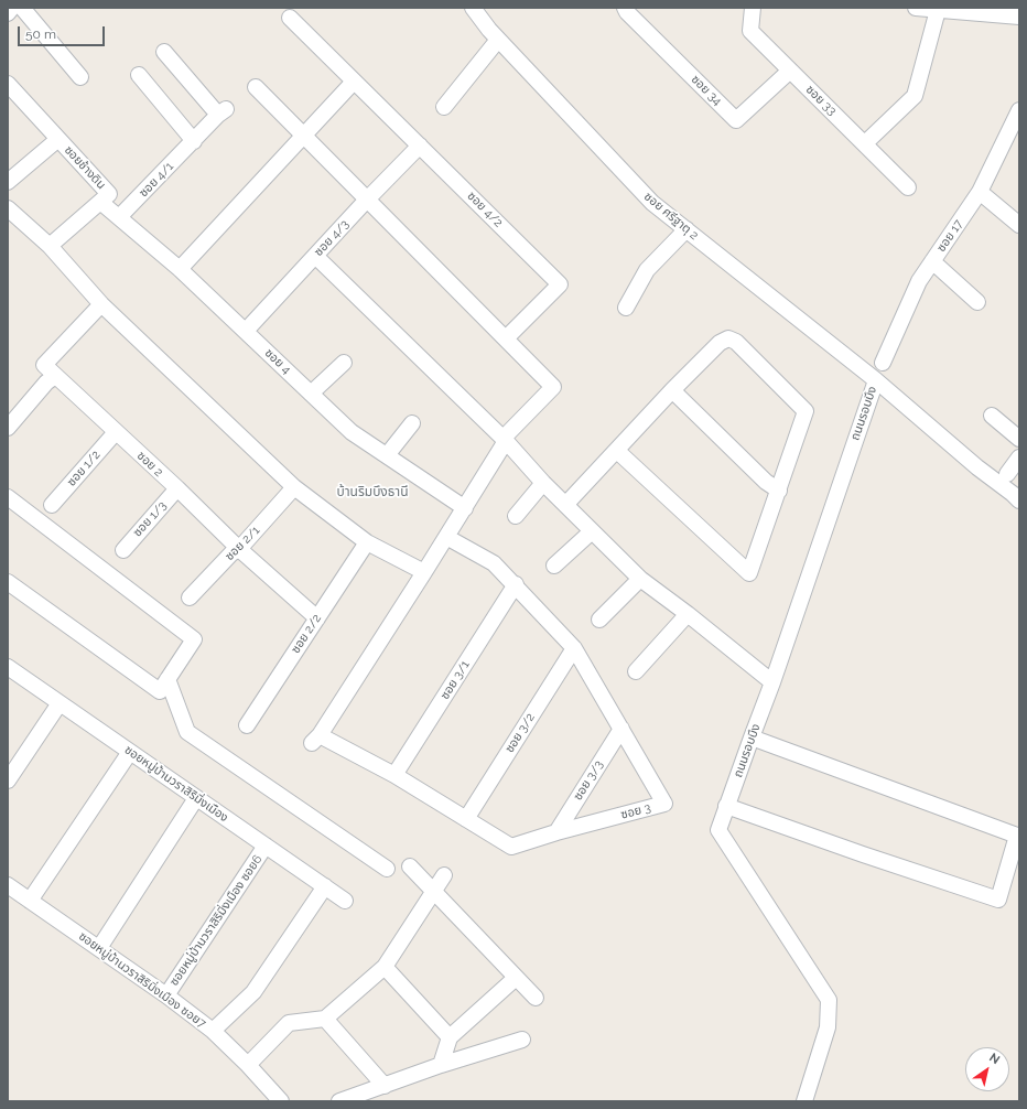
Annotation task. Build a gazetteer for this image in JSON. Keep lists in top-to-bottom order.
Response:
{
  "streets": {
    "street": [
      "ซอย 34",
      "ซอย 33",
      "ซอยช้างดิน",
      "ซอย 4/1",
      "ซอย 4/2",
      "ซอย ศรีฐาตุ 2",
      "ซอย 17",
      "ซอย 4/3",
      "ซอย 4",
      "ถนนรอบบึง",
      "ซอย 2",
      "ซอย 1/2",
      "ซอย 1/3",
      "ซอย 2/1",
      "ซอย 2/2",
      "ซอย 3/1",
      "ซอย 3/2",
      "ซอย 3/3",
      "ซอยหมู่บ้านวราสิริมิ่งเมือง",
      "ซอย 3",
      "ซอยหมู่บ้านวราสิริมิ่งเมือง ซอย6",
      "ซอยหมู่บ้านวราสิริมิ่งเมือง ซอย7"
    ]
  },
  "crossings": [
    ["ซอย 34", "ซอย 33"],
    ["ซอยช้างดิน", "ซอย 4"],
    ["ซอย 4/1", "ซอย 4"],
    ["ซอย 4/2", "ซอย 4/3"],
    ["ซอย ศรีฐาตุ 2", "ถนนรอบบึง"],
    ["ซอย 4/3", "ซอย 4"],
    ["ซอย 2", "ซอย 1/2"],
    ["ซอย 2", "ซอย 1/3"],
    ["ซอย 2", "ซอย 2/1"],
    ["ซอย 2", "ซอย 2/2"],
    ["ซอย 3/1", "ซอย 3"],
    ["ซอย 3/2", "ซอย 3"],
    ["ซอย 3/3", "ซอย 3"],
    ["ซอยหมู่บ้านวราสิริมิ่งเมือง", "ซอยหมู่บ้านวราสิริมิ่งเมือง ซอย6"],
    ["ซอยหมู่บ้านวราสิริมิ่งเมือง", "ซอยหมู่บ้านวราสิริมิ่งเมือง ซอย7"],
    ["ซอยหมู่บ้านวราสิริมิ่งเมือง ซอย6", "ซอยหมู่บ้านวราสิริมิ่งเมือง ซอย7"]
  ],
  "districts": ["บ้านริมบึงธานี"],
  "scale_bar": "50 m",
  "north": "top right"
}
